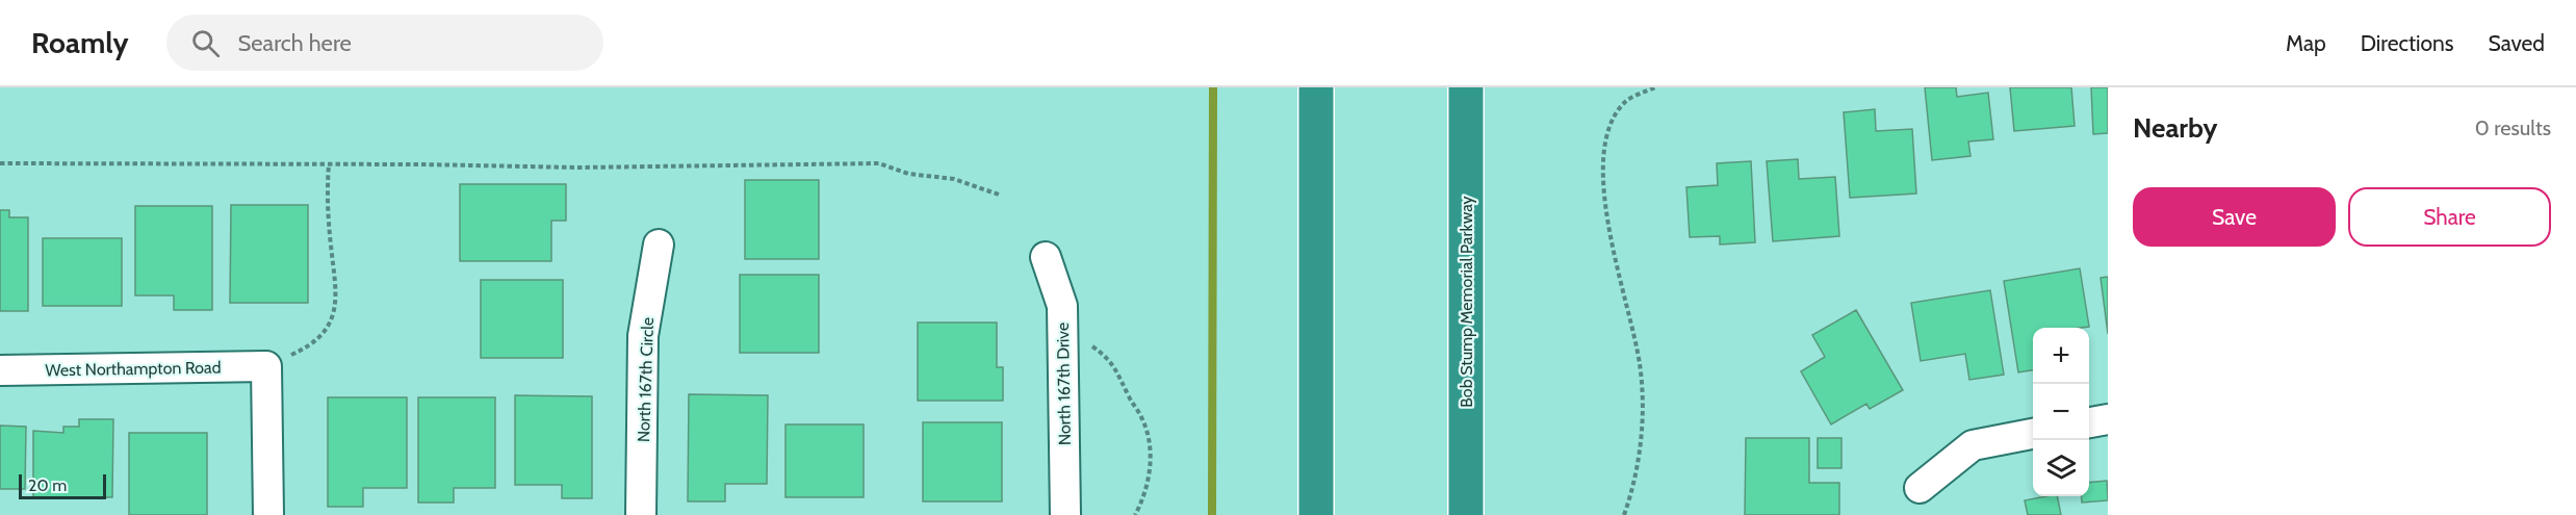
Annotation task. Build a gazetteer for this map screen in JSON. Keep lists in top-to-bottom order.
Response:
{
  "streets": {
    "highway": ["Bob Stump Memorial Parkway"],
    "street": ["West Northampton Road", "North 167th Circle", "North 167th Drive"]
  },
  "scale_bar": "20 m",
  "page": {
    "header": "Roamly",
    "search": "Search here",
    "nav": ["Map", "Directions", "Saved"],
    "heading": ["Nearby", "0 results"],
    "buttons": ["Save", "Share"],
    "map_buttons": ["+", "−"],
    "scale": "20 m"
  }
}
